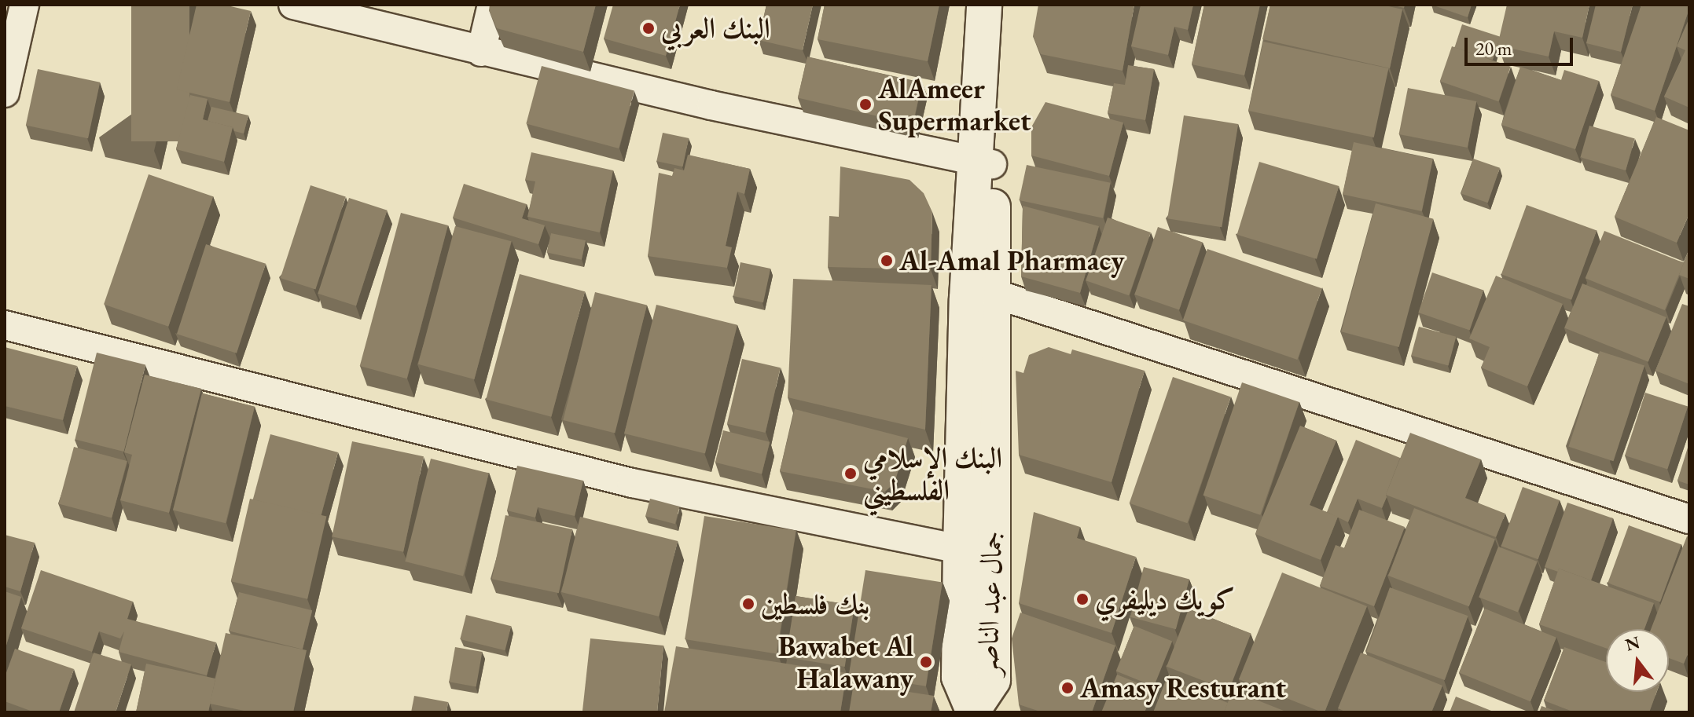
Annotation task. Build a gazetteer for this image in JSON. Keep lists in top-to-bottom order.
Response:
{
  "streets": {
    "main road": ["جمال عبد الناصر"]
  },
  "places": [
    "البنك العربي",
    "AlAmeer Supermarket",
    "Al-Amal Pharmacy",
    "البنك الإسلامي الفلسطيني",
    "كويك ديليفري",
    "بنك فلسطين",
    "Bawabet Al Halawany",
    "Amasy Resturant"
  ],
  "scale_bar": "20 m",
  "north": "top"
}
